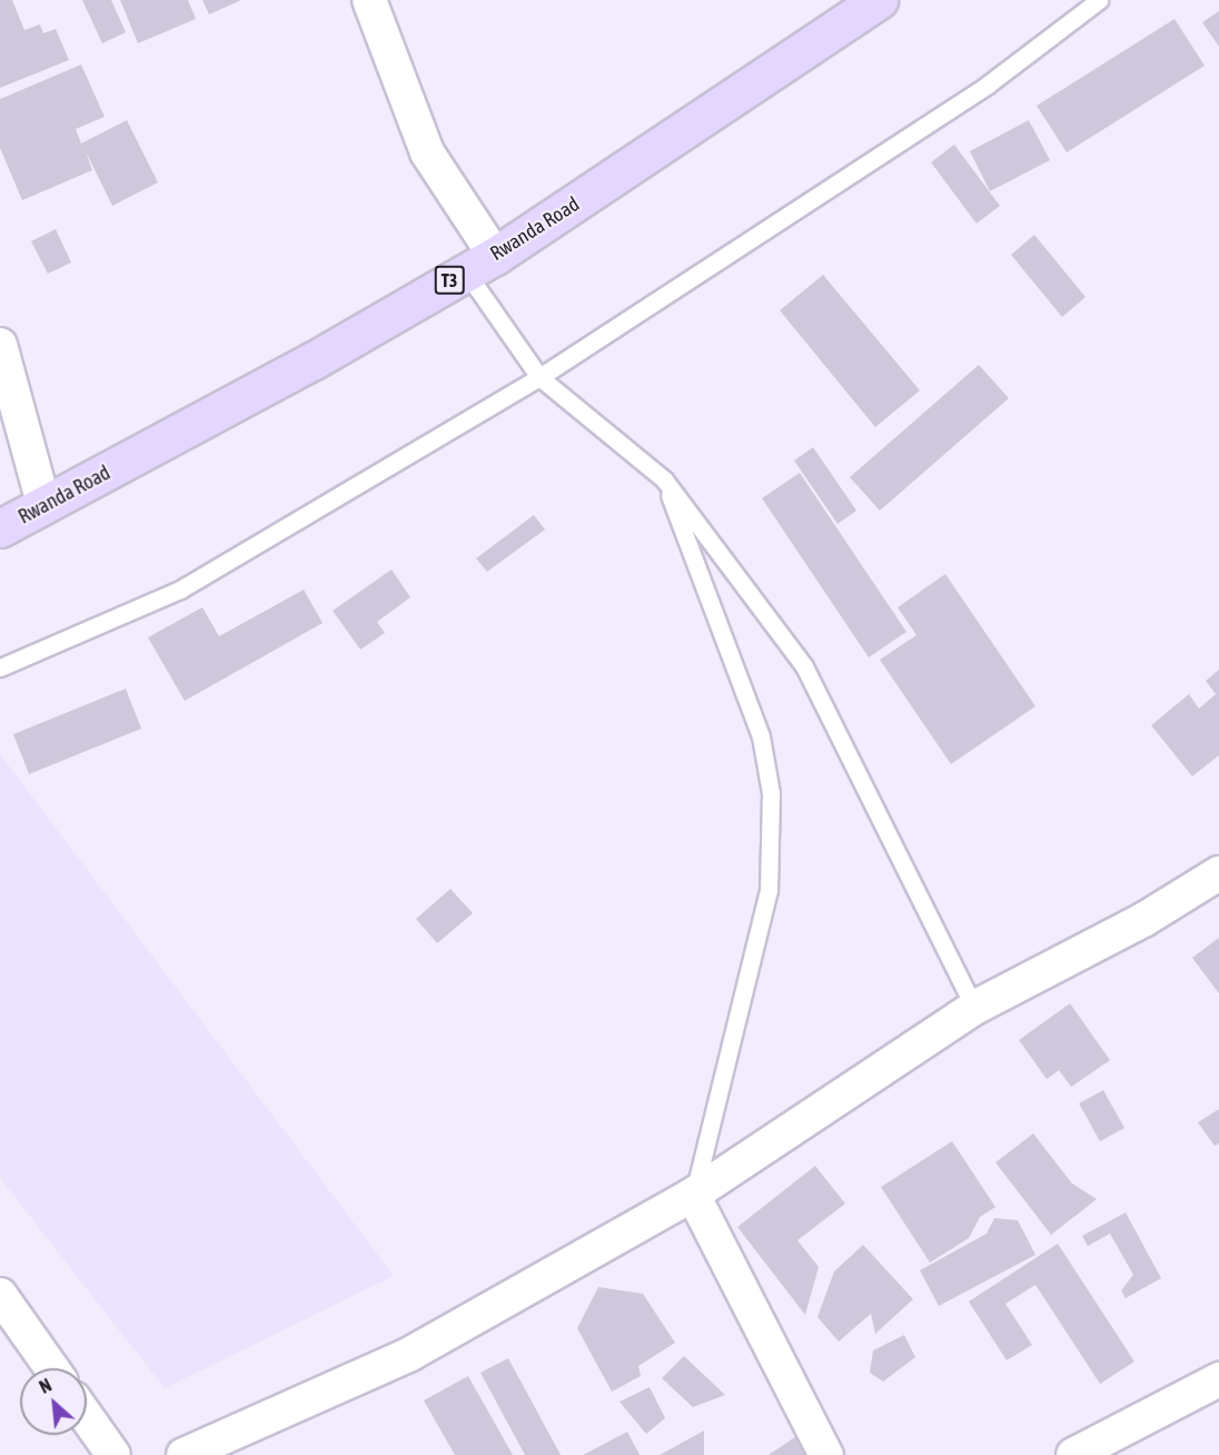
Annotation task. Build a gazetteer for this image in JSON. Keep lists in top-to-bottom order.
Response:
{
  "streets": {
    "highway": ["Rwanda Road", "T3"]
  },
  "north": "top left"
}
